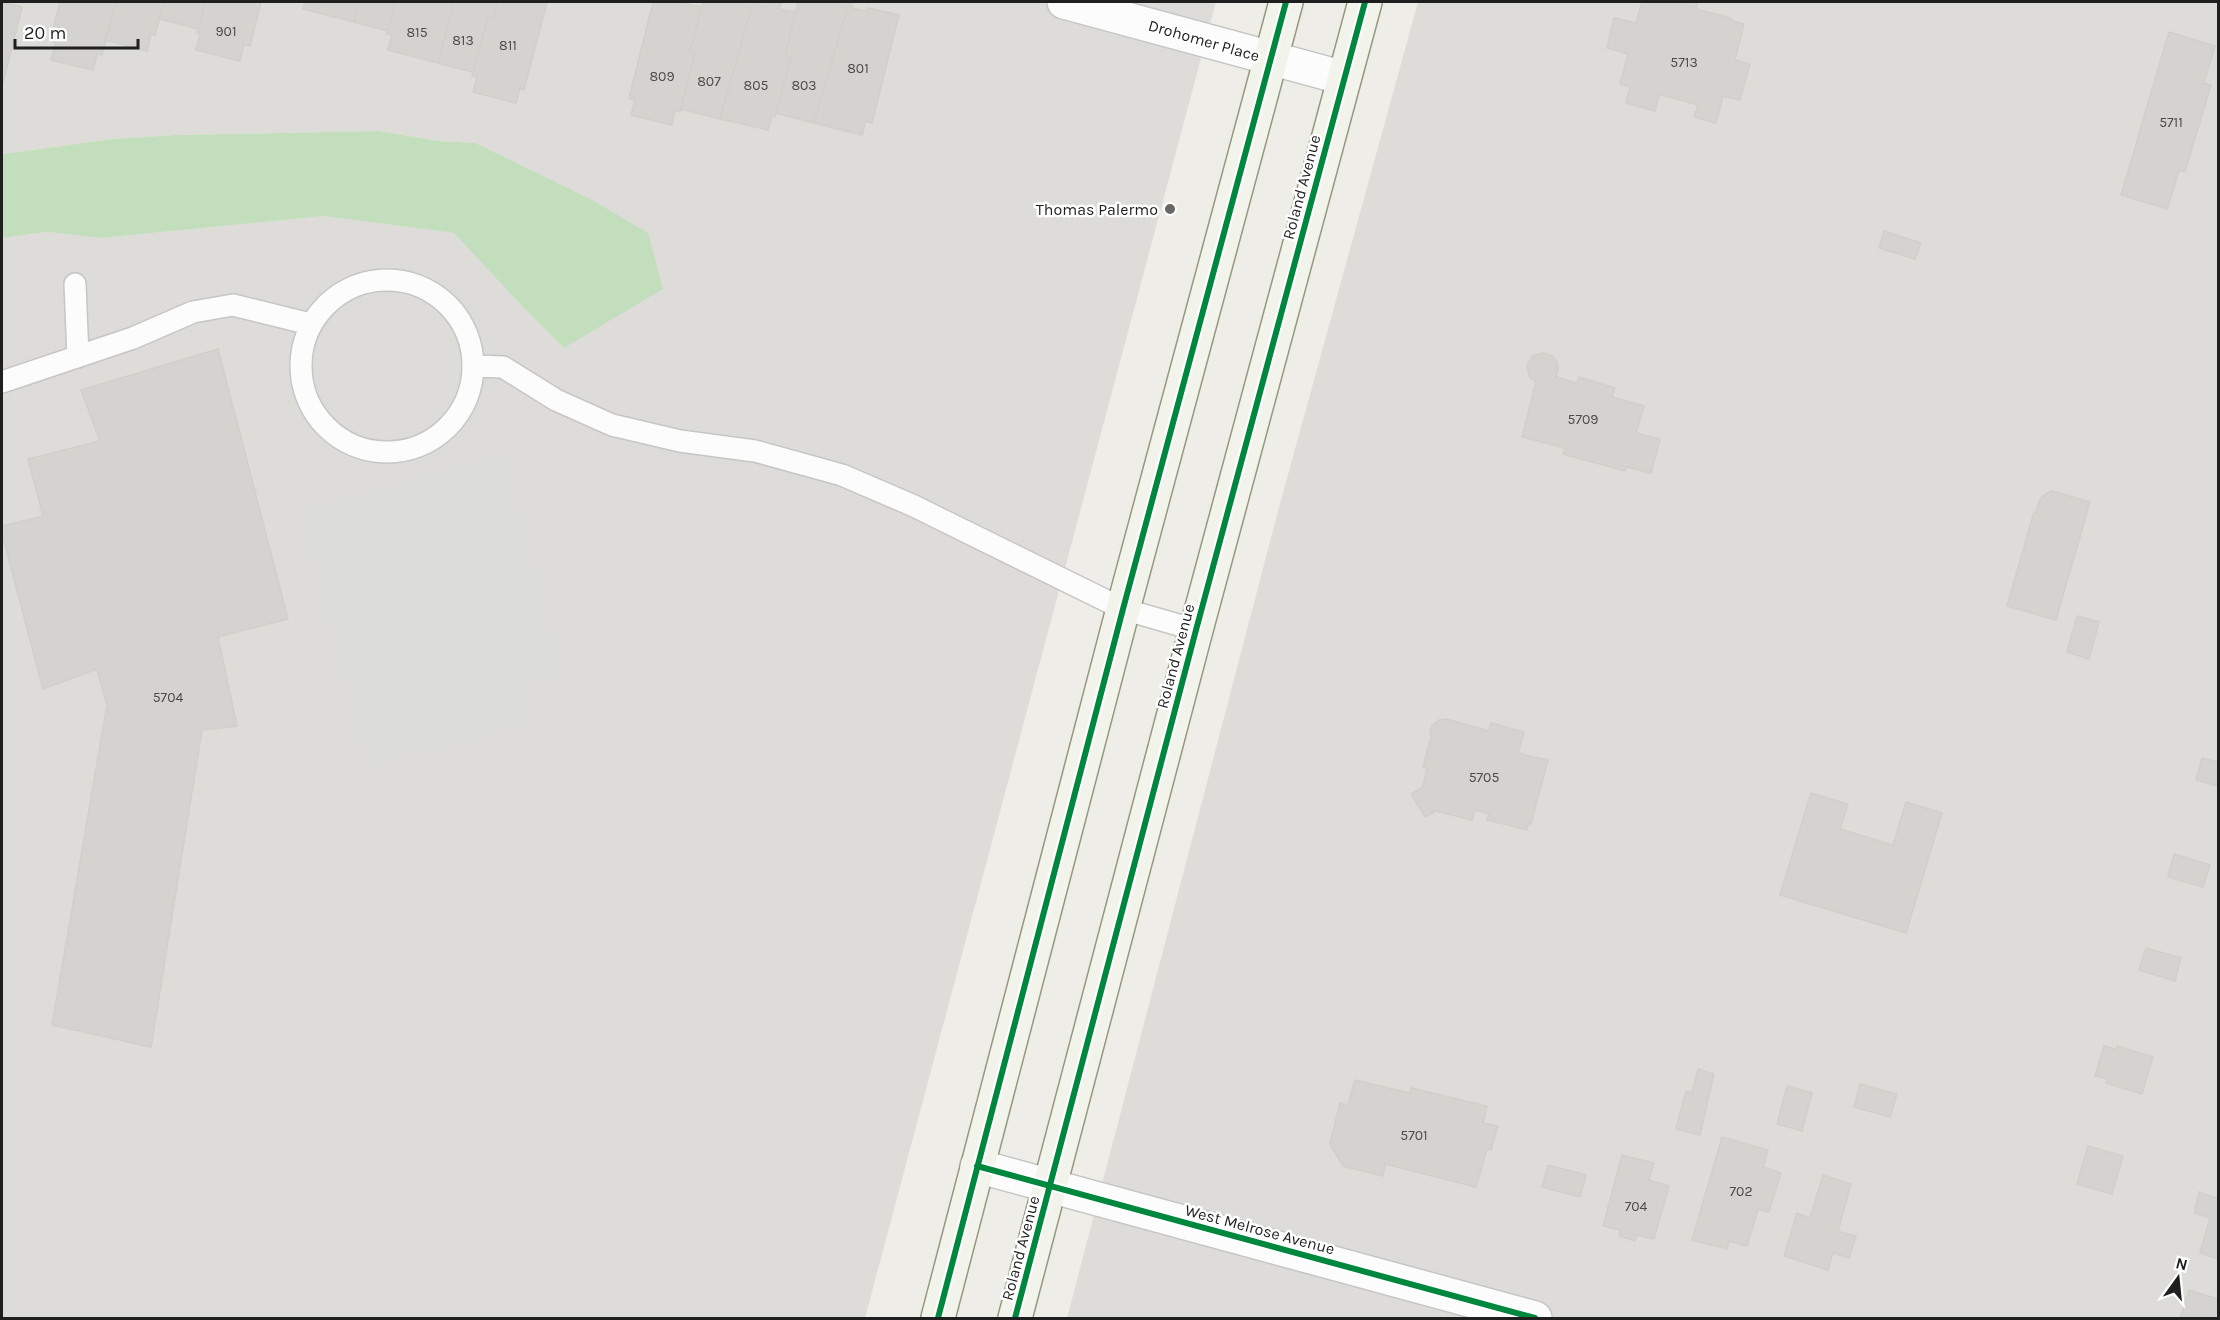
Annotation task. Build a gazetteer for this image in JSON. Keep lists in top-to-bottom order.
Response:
{
  "streets": {
    "street": ["Drohomer Place", "Roland Avenue", "West Melrose Avenue"]
  },
  "crossings": [
    ["Drohomer Place", "Roland Avenue"],
    ["Roland Avenue", "West Melrose Avenue"]
  ],
  "places": ["Thomas Palermo"],
  "house_numbers": [
    "901",
    "815",
    "813",
    "811",
    "5713",
    "801",
    "809",
    "807",
    "805",
    "803",
    "5711",
    "5709",
    "5704",
    "5705",
    "5701",
    "702",
    "704"
  ],
  "scale_bar": "20 m",
  "north": "top"
}
